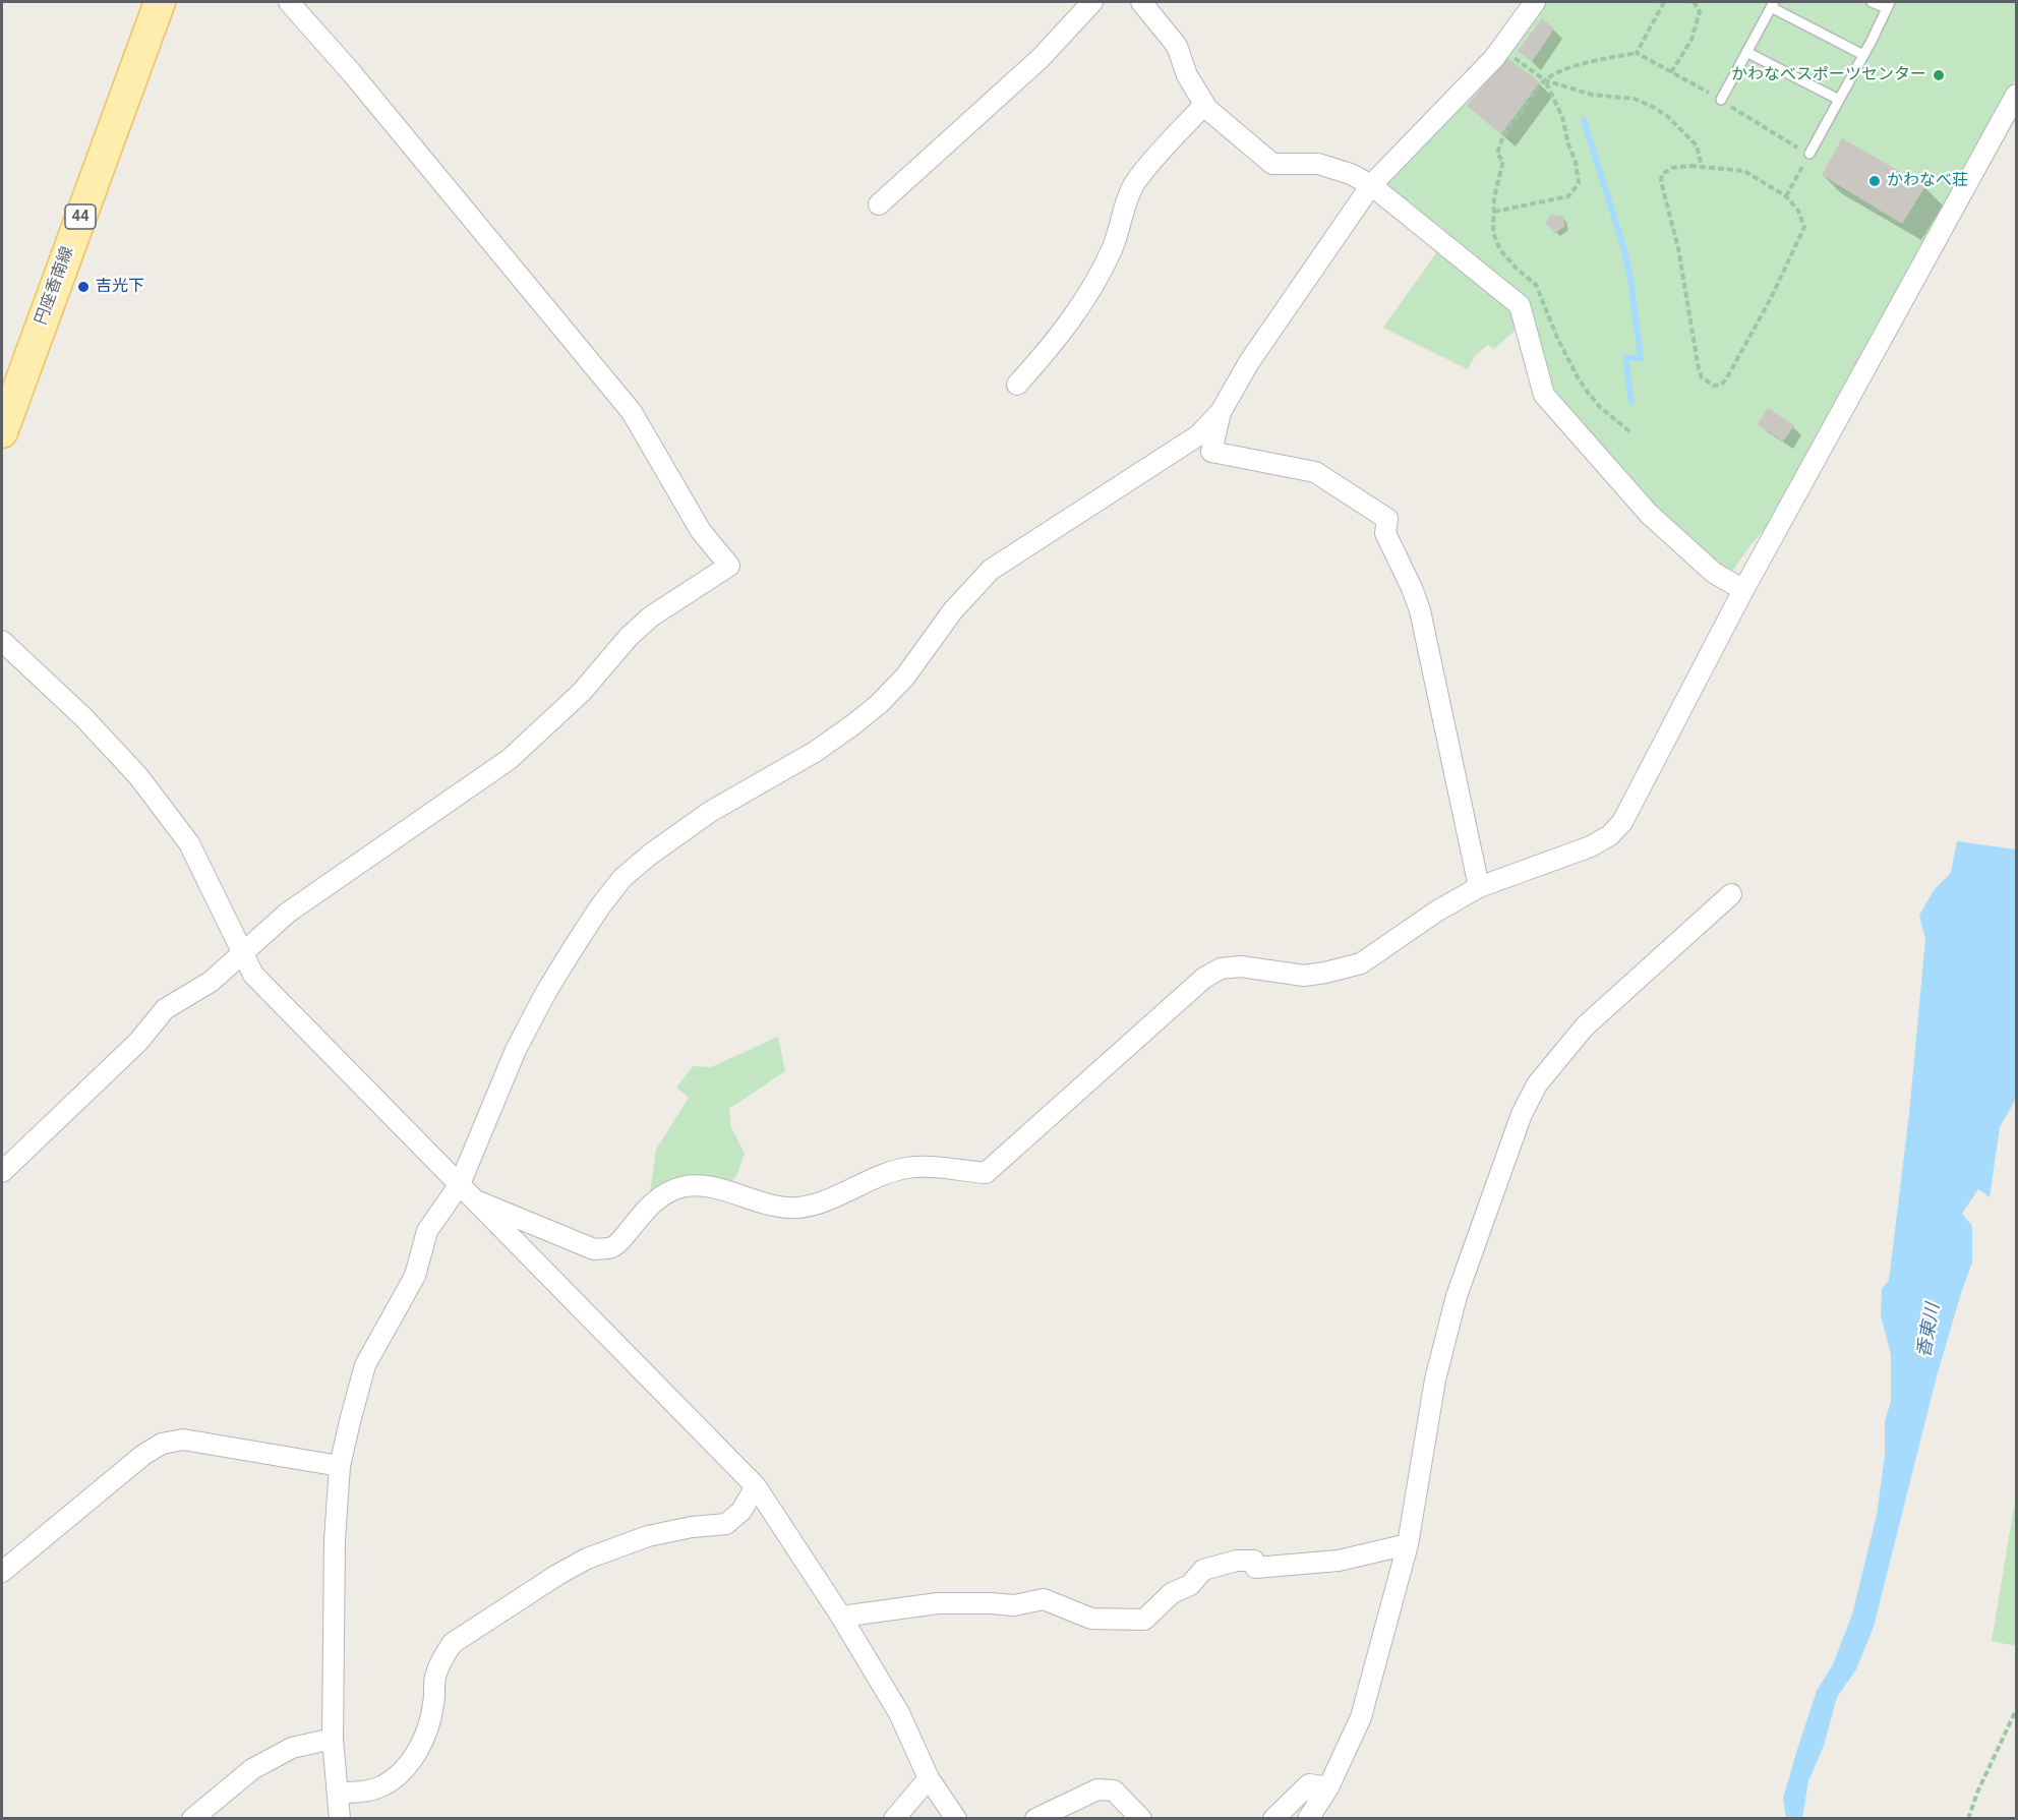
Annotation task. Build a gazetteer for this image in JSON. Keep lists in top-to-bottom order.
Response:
{
  "streets": {
    "main road": ["44", "円座香南線"]
  },
  "water": ["香東川"],
  "places": ["かわなべスポーツセンター", "かわなべ荘", "吉光下"]
}
